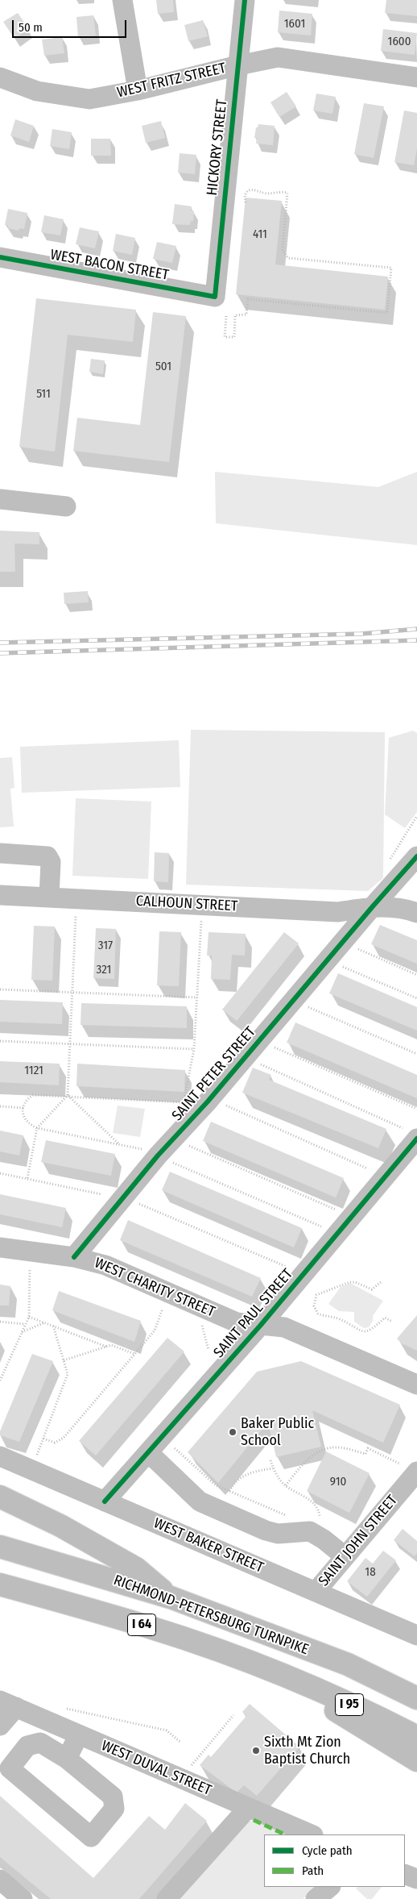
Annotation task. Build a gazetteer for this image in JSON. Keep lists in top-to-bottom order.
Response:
{
  "streets": {
    "highway": ["RICHMOND-PETERSBURG TURNPIKE", "I 64", "I 95"],
    "street": [
      "WEST FRITZ STREET",
      "HICKORY STREET",
      "WEST BACON STREET",
      "CALHOUN STREET",
      "SAINT PETER STREET",
      "WEST CHARITY STREET",
      "SAINT PAUL STREET",
      "SAINT JOHN STREET",
      "WEST BAKER STREET",
      "WEST DUVAL STREET"
    ]
  },
  "crossings": [
    ["WEST FRITZ STREET", "HICKORY STREET"],
    ["HICKORY STREET", "WEST BACON STREET"],
    ["CALHOUN STREET", "SAINT PETER STREET"],
    ["SAINT PETER STREET", "WEST CHARITY STREET"],
    ["WEST CHARITY STREET", "SAINT PAUL STREET"],
    ["SAINT PAUL STREET", "WEST BAKER STREET"],
    ["SAINT JOHN STREET", "WEST BAKER STREET"],
    ["I 64", "I 95"]
  ],
  "places": ["Baker Public School", "Sixth Mt Zion Baptist Church"],
  "house_numbers": [
    "1601",
    "1600",
    "411",
    "501",
    "511",
    "317",
    "321",
    "1121",
    "910",
    "18"
  ],
  "legend": ["Cycle path", "Path"],
  "scale_bar": "50 m"
}
